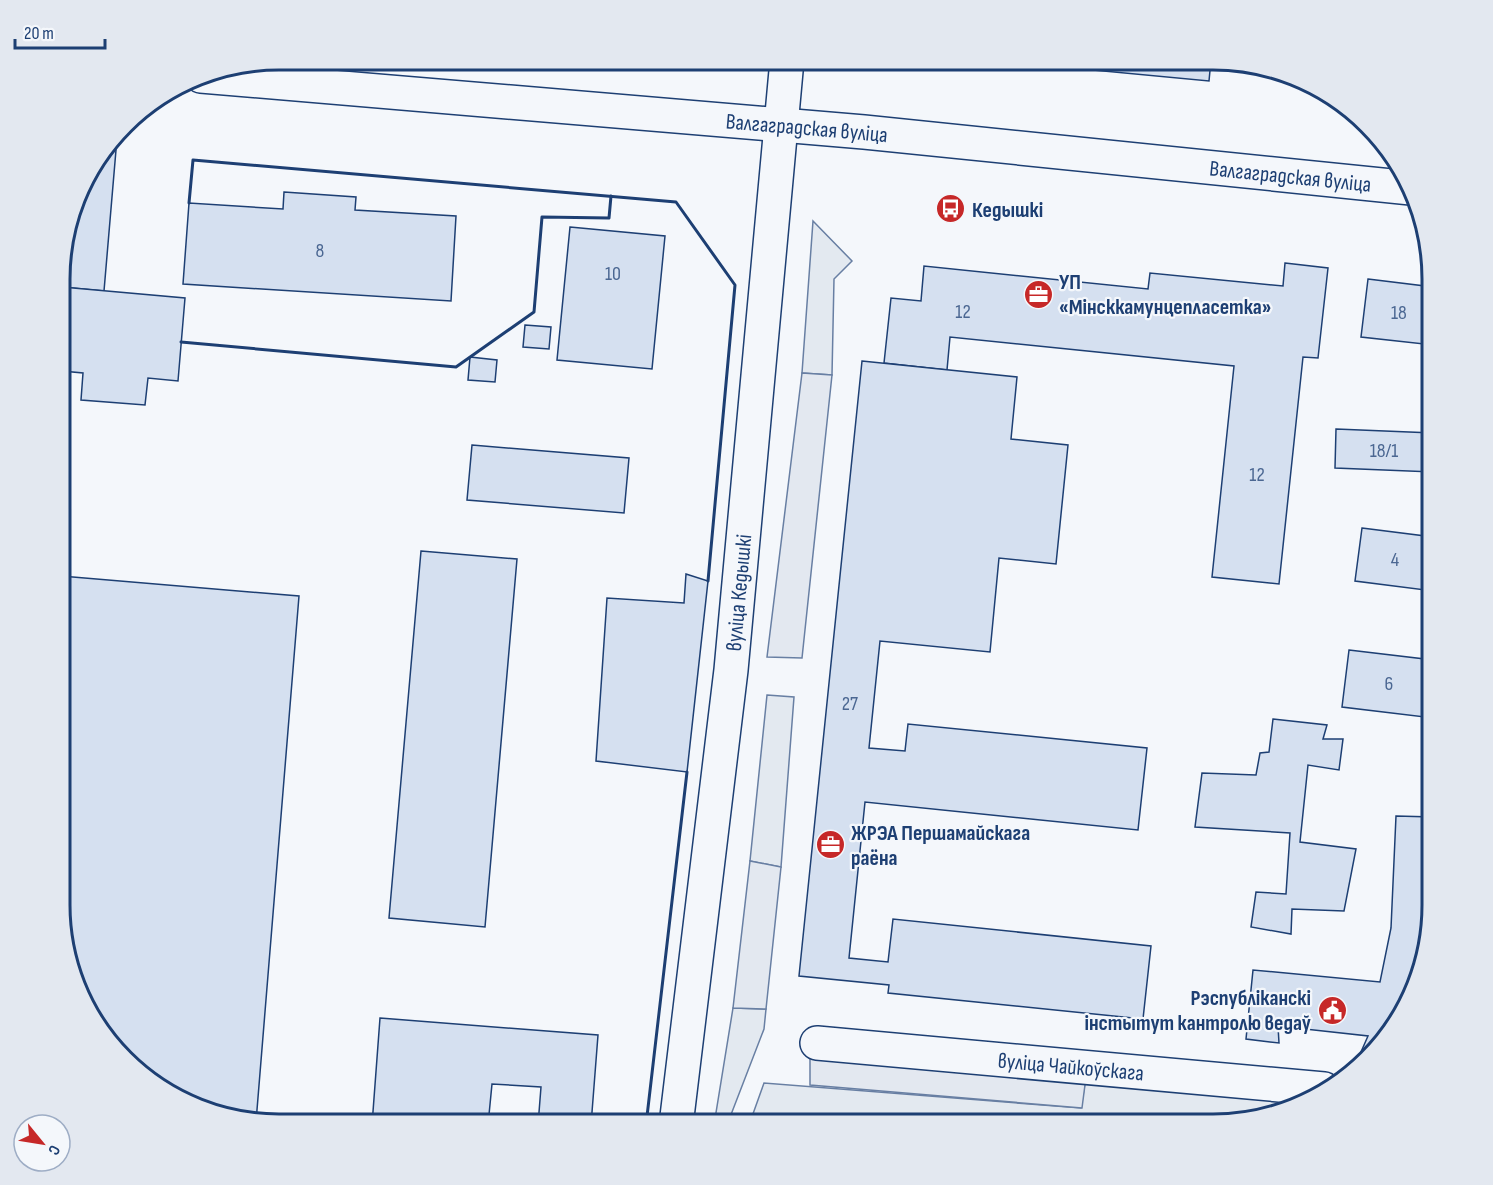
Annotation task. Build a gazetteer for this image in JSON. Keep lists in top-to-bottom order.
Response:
{
  "streets": {
    "street": ["Валгаградская вуліца", "вуліца Кедышкі", "вуліца Чайкоўскага"]
  },
  "crossings": [
    ["Валгаградская вуліца", "вуліца Кедышкі"]
  ],
  "places": {
    "bus stop": ["Кедышкі"],
    "office": ["УП «Мінсккамунцепласетка»", "ЖРЭА Першамайскага раёна"],
    "public building": ["Рэспубліканскі інстытут кантролю ведаў"]
  },
  "house_numbers": [
    "8",
    "10",
    "12",
    "18",
    "18/1",
    "12",
    "4",
    "6",
    "27"
  ],
  "scale_bar": "20 m",
  "north": "bottom right"
}
